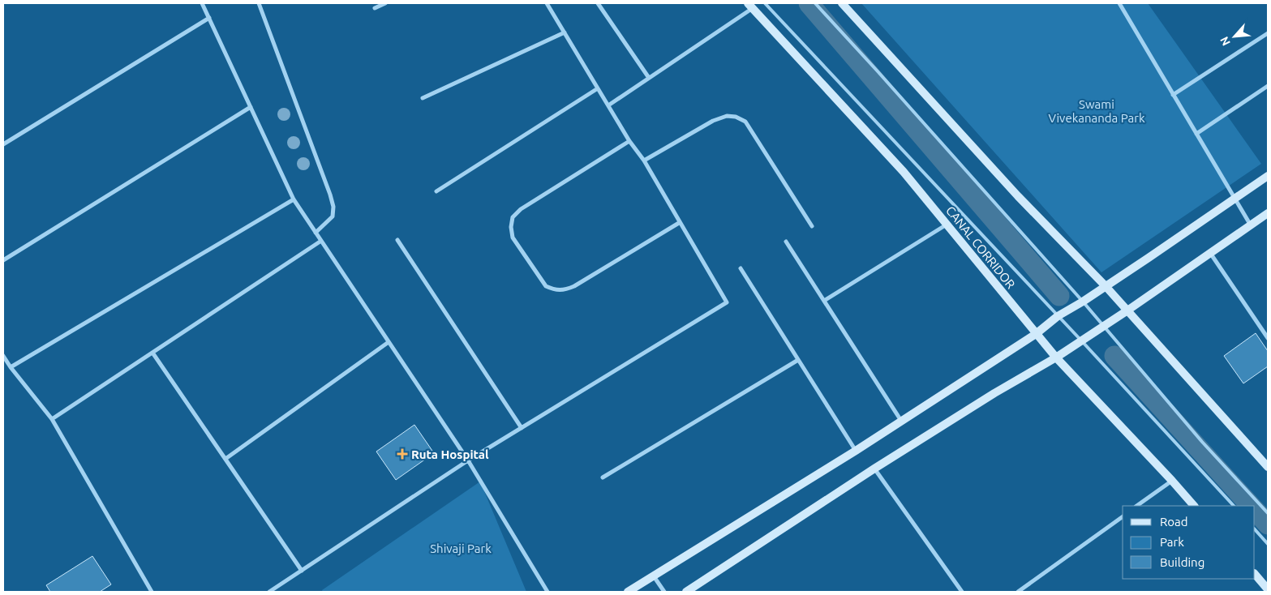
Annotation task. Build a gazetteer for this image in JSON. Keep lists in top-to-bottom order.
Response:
{
  "streets": {
    "street": ["CANAL CORRIDOR"]
  },
  "parks": ["Swami Vivekananda Park", "Shivaji Park"],
  "places": {
    "health": ["Ruta Hospital"]
  },
  "legend": ["Road", "Park", "Building"],
  "north": "bottom left"
}
